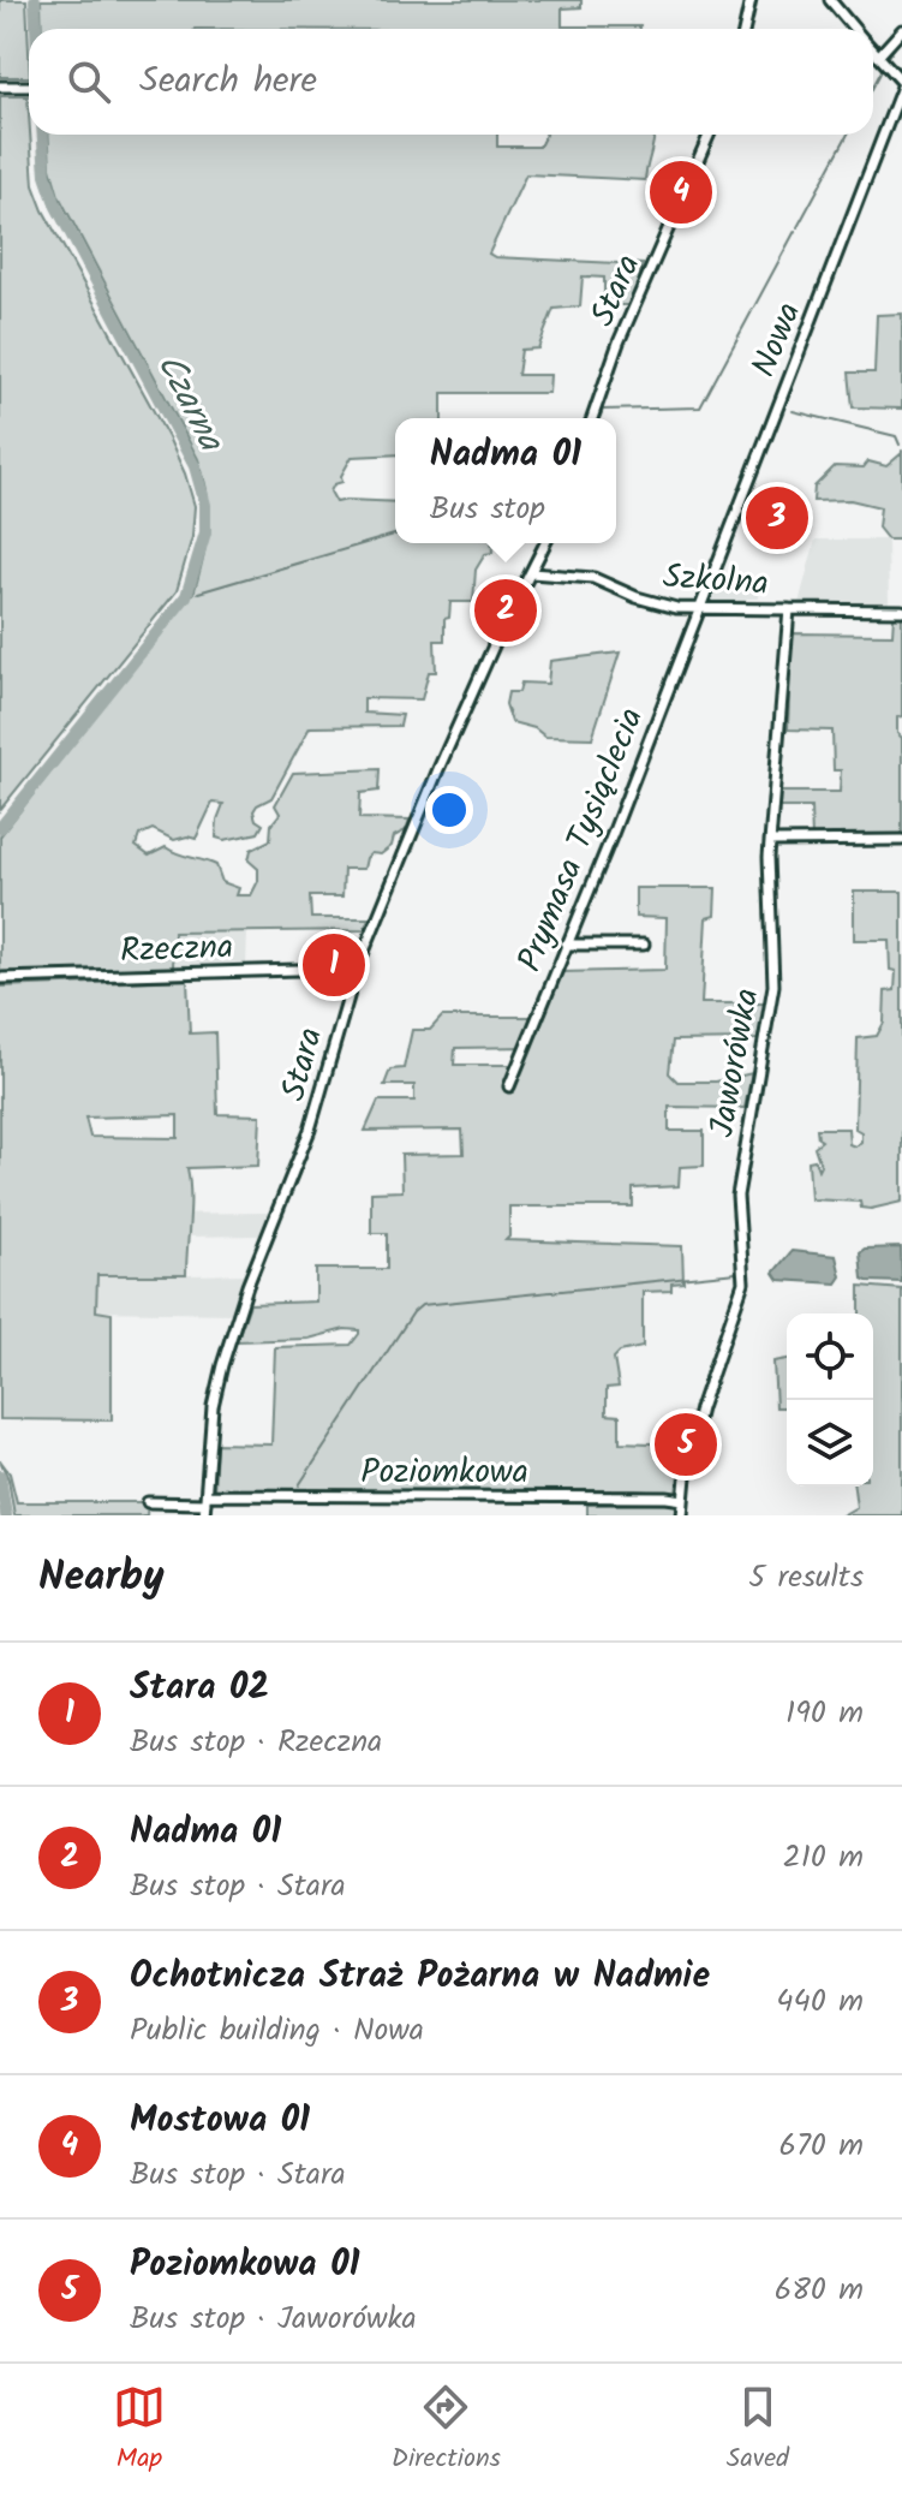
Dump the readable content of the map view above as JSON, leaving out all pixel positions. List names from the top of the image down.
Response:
{
  "streets": {
    "street": [
      "Stara",
      "Nowa",
      "Szkolna",
      "Prymasa Tysiąclecia",
      "Rzeczna",
      "Jaworówka",
      "Poziomkowa"
    ]
  },
  "crossings": [
    ["Stara", "Szkolna"],
    ["Stara", "Rzeczna"],
    ["Stara", "Poziomkowa"],
    ["Nowa", "Szkolna"],
    ["Nowa", "Prymasa Tysiąclecia"],
    ["Szkolna", "Prymasa Tysiąclecia"],
    ["Szkolna", "Jaworówka"],
    ["Jaworówka", "Poziomkowa"]
  ],
  "water": ["Czarna"],
  "page": {
    "search": "Search here",
    "pins": [
      "4",
      "3",
      "2",
      "1",
      "5"
    ],
    "popup": ["Nadma 01", "Bus stop"],
    "heading": ["Nearby", "5 results"],
    "list": [
      {
        "mark": "1",
        "name": "Stara 02",
        "note": "Bus stop · Rzeczna",
        "value": "190 m"
      },
      {
        "mark": "2",
        "name": "Nadma 01",
        "note": "Bus stop · Stara",
        "value": "210 m"
      },
      {
        "mark": "3",
        "name": "Ochotnicza Straż Pożarna w Nadmie",
        "note": "Public building · Nowa",
        "value": "440 m"
      },
      {
        "mark": "4",
        "name": "Mostowa 01",
        "note": "Bus stop · Stara",
        "value": "670 m"
      },
      {
        "mark": "5",
        "name": "Poziomkowa 01",
        "note": "Bus stop · Jaworówka",
        "value": "680 m"
      }
    ],
    "nav": ["Map", "Directions", "Saved"]
  }
}
